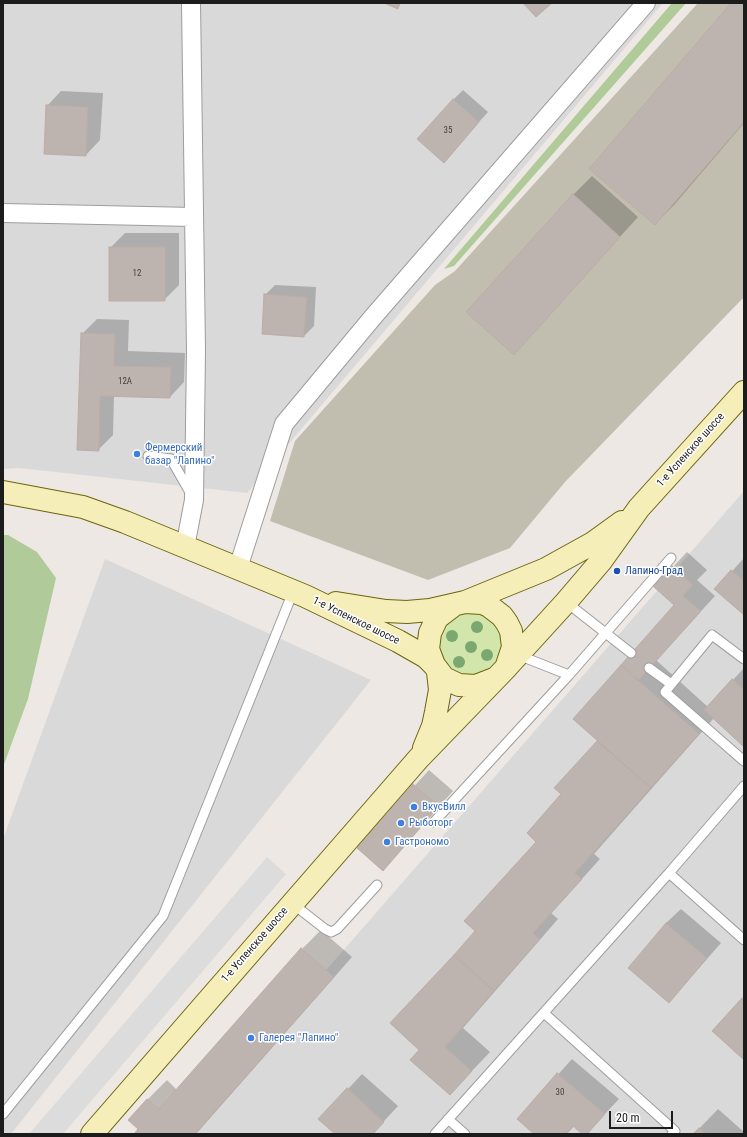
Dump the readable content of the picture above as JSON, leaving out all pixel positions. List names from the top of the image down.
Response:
{
  "streets": {
    "main road": ["1-е Успенское шоссе"]
  },
  "places": [
    "Фермерский базар \"Лапино\"",
    "Лапино-Град",
    "ВкусВилл",
    "Рыботорг",
    "Гастрономо",
    "Галерея \"Лапино\""
  ],
  "house_numbers": [
    "35",
    "12",
    "12А",
    "30"
  ],
  "scale_bar": "20 m"
}
